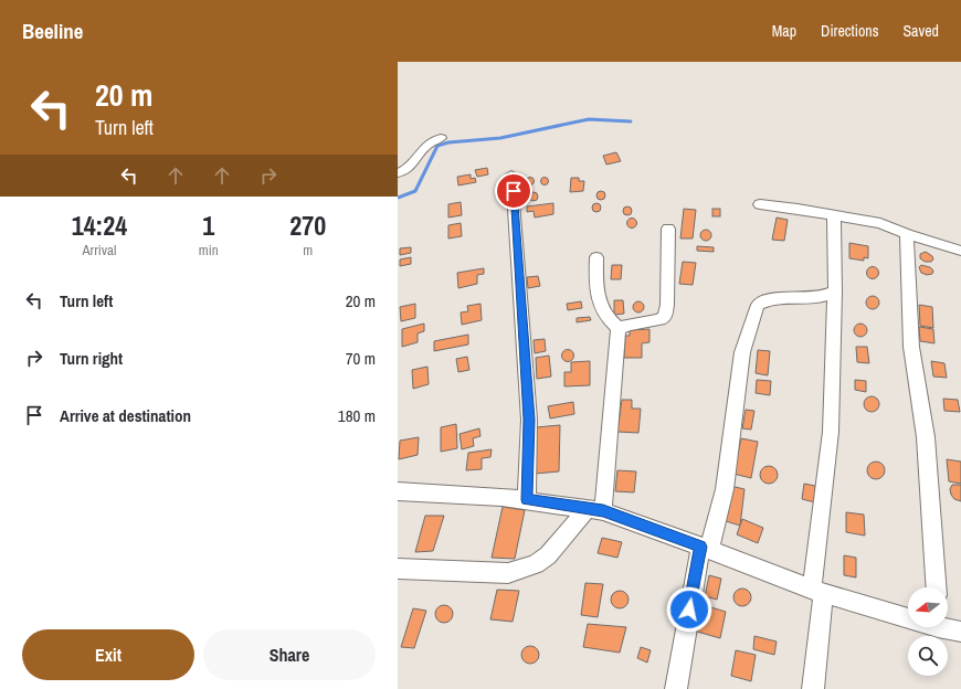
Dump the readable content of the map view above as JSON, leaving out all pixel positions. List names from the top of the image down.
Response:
{
  "north": "left",
  "page": {
    "header": "Beeline",
    "nav": ["Map", "Directions", "Saved"],
    "turn": ["20 m", "Turn left"],
    "eta": [
      "14:24",
      "Arrival",
      "1",
      "min",
      "270",
      "m"
    ],
    "list": [
      {
        "name": "Turn left",
        "value": "20 m"
      },
      {
        "name": "Turn right",
        "value": "70 m"
      },
      {
        "name": "Arrive at destination",
        "value": "180 m"
      }
    ],
    "buttons": ["Exit", "Share"]
  }
}
